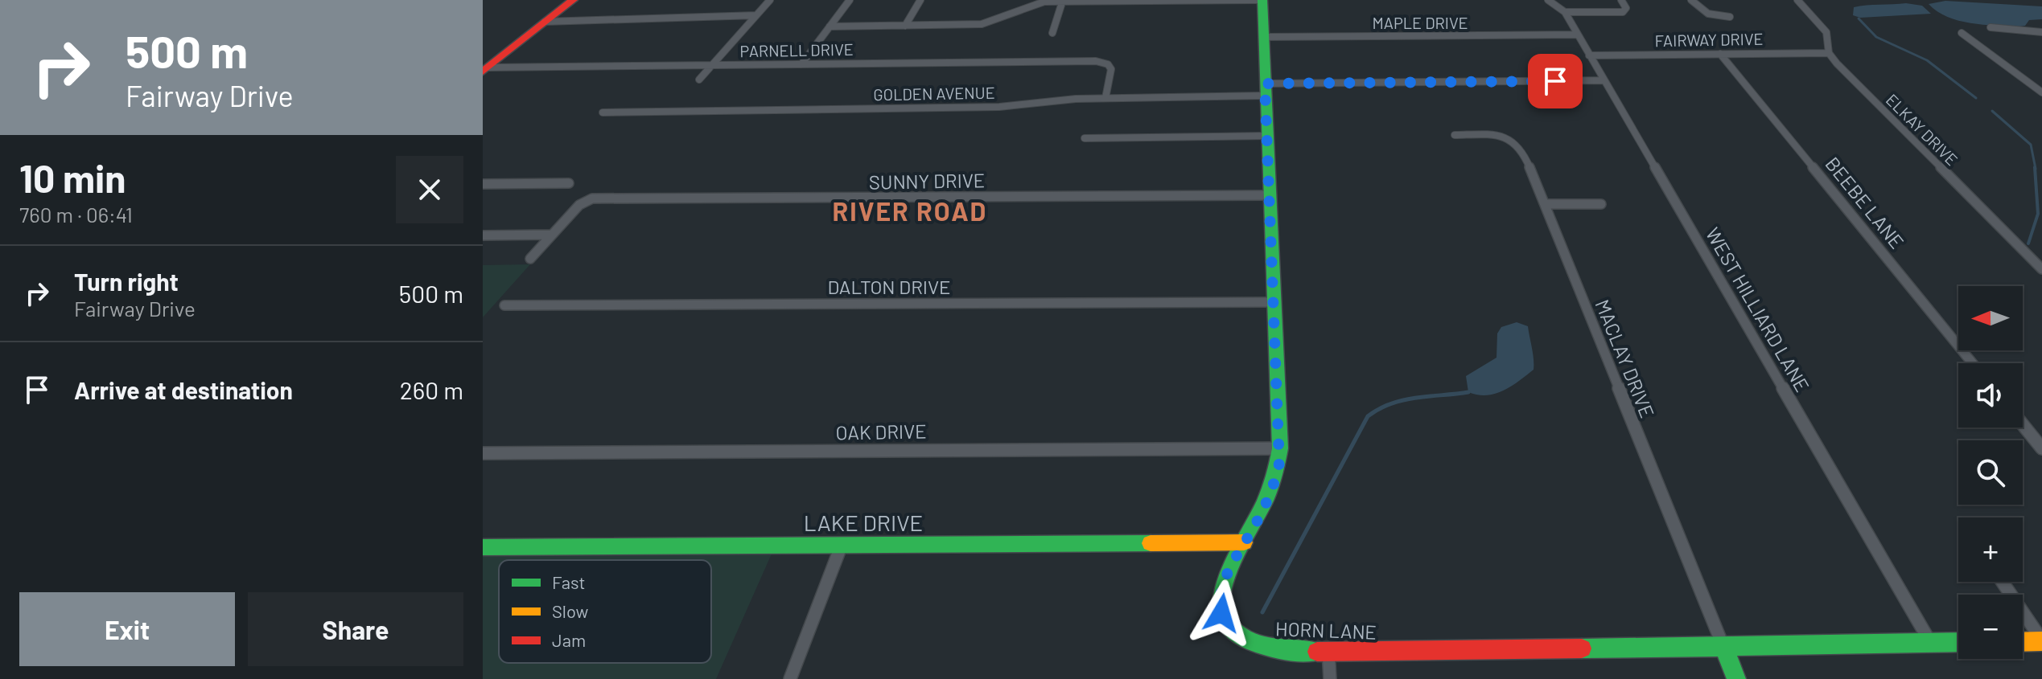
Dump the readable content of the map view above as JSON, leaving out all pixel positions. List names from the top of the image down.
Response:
{
  "streets": {
    "street": [
      "MAPLE DRIVE",
      "FAIRWAY DRIVE",
      "PARNELL DRIVE",
      "GOLDEN AVENUE",
      "ELKAY DRIVE",
      "SUNNY DRIVE",
      "BEEBE LANE",
      "DALTON DRIVE",
      "WEST HILLIARD LANE",
      "MACLAY DRIVE",
      "OAK DRIVE",
      "LAKE DRIVE",
      "HORN LANE"
    ]
  },
  "crossings": [
    ["MAPLE DRIVE", "WEST HILLIARD LANE"],
    ["MAPLE DRIVE", "HORN LANE"],
    ["FAIRWAY DRIVE", "ELKAY DRIVE"],
    ["FAIRWAY DRIVE", "BEEBE LANE"],
    ["FAIRWAY DRIVE", "WEST HILLIARD LANE"],
    ["PARNELL DRIVE", "GOLDEN AVENUE"],
    ["GOLDEN AVENUE", "HORN LANE"],
    ["SUNNY DRIVE", "HORN LANE"],
    ["DALTON DRIVE", "HORN LANE"],
    ["WEST HILLIARD LANE", "HORN LANE"],
    ["MACLAY DRIVE", "HORN LANE"],
    ["OAK DRIVE", "HORN LANE"],
    ["LAKE DRIVE", "HORN LANE"]
  ],
  "districts": ["RIVER ROAD"],
  "legend": ["Fast", "Slow", "Jam"],
  "north": "left",
  "page": {
    "turn": ["500 m", "Fairway Drive"],
    "heading": ["10 min", "760 m · 06:41"],
    "list": [
      {
        "name": "Turn right",
        "note": "Fairway Drive",
        "value": "500 m"
      },
      {
        "name": "Arrive at destination",
        "value": "260 m"
      }
    ],
    "map_buttons": ["+", "−"],
    "buttons": ["Exit", "Share"]
  }
}
